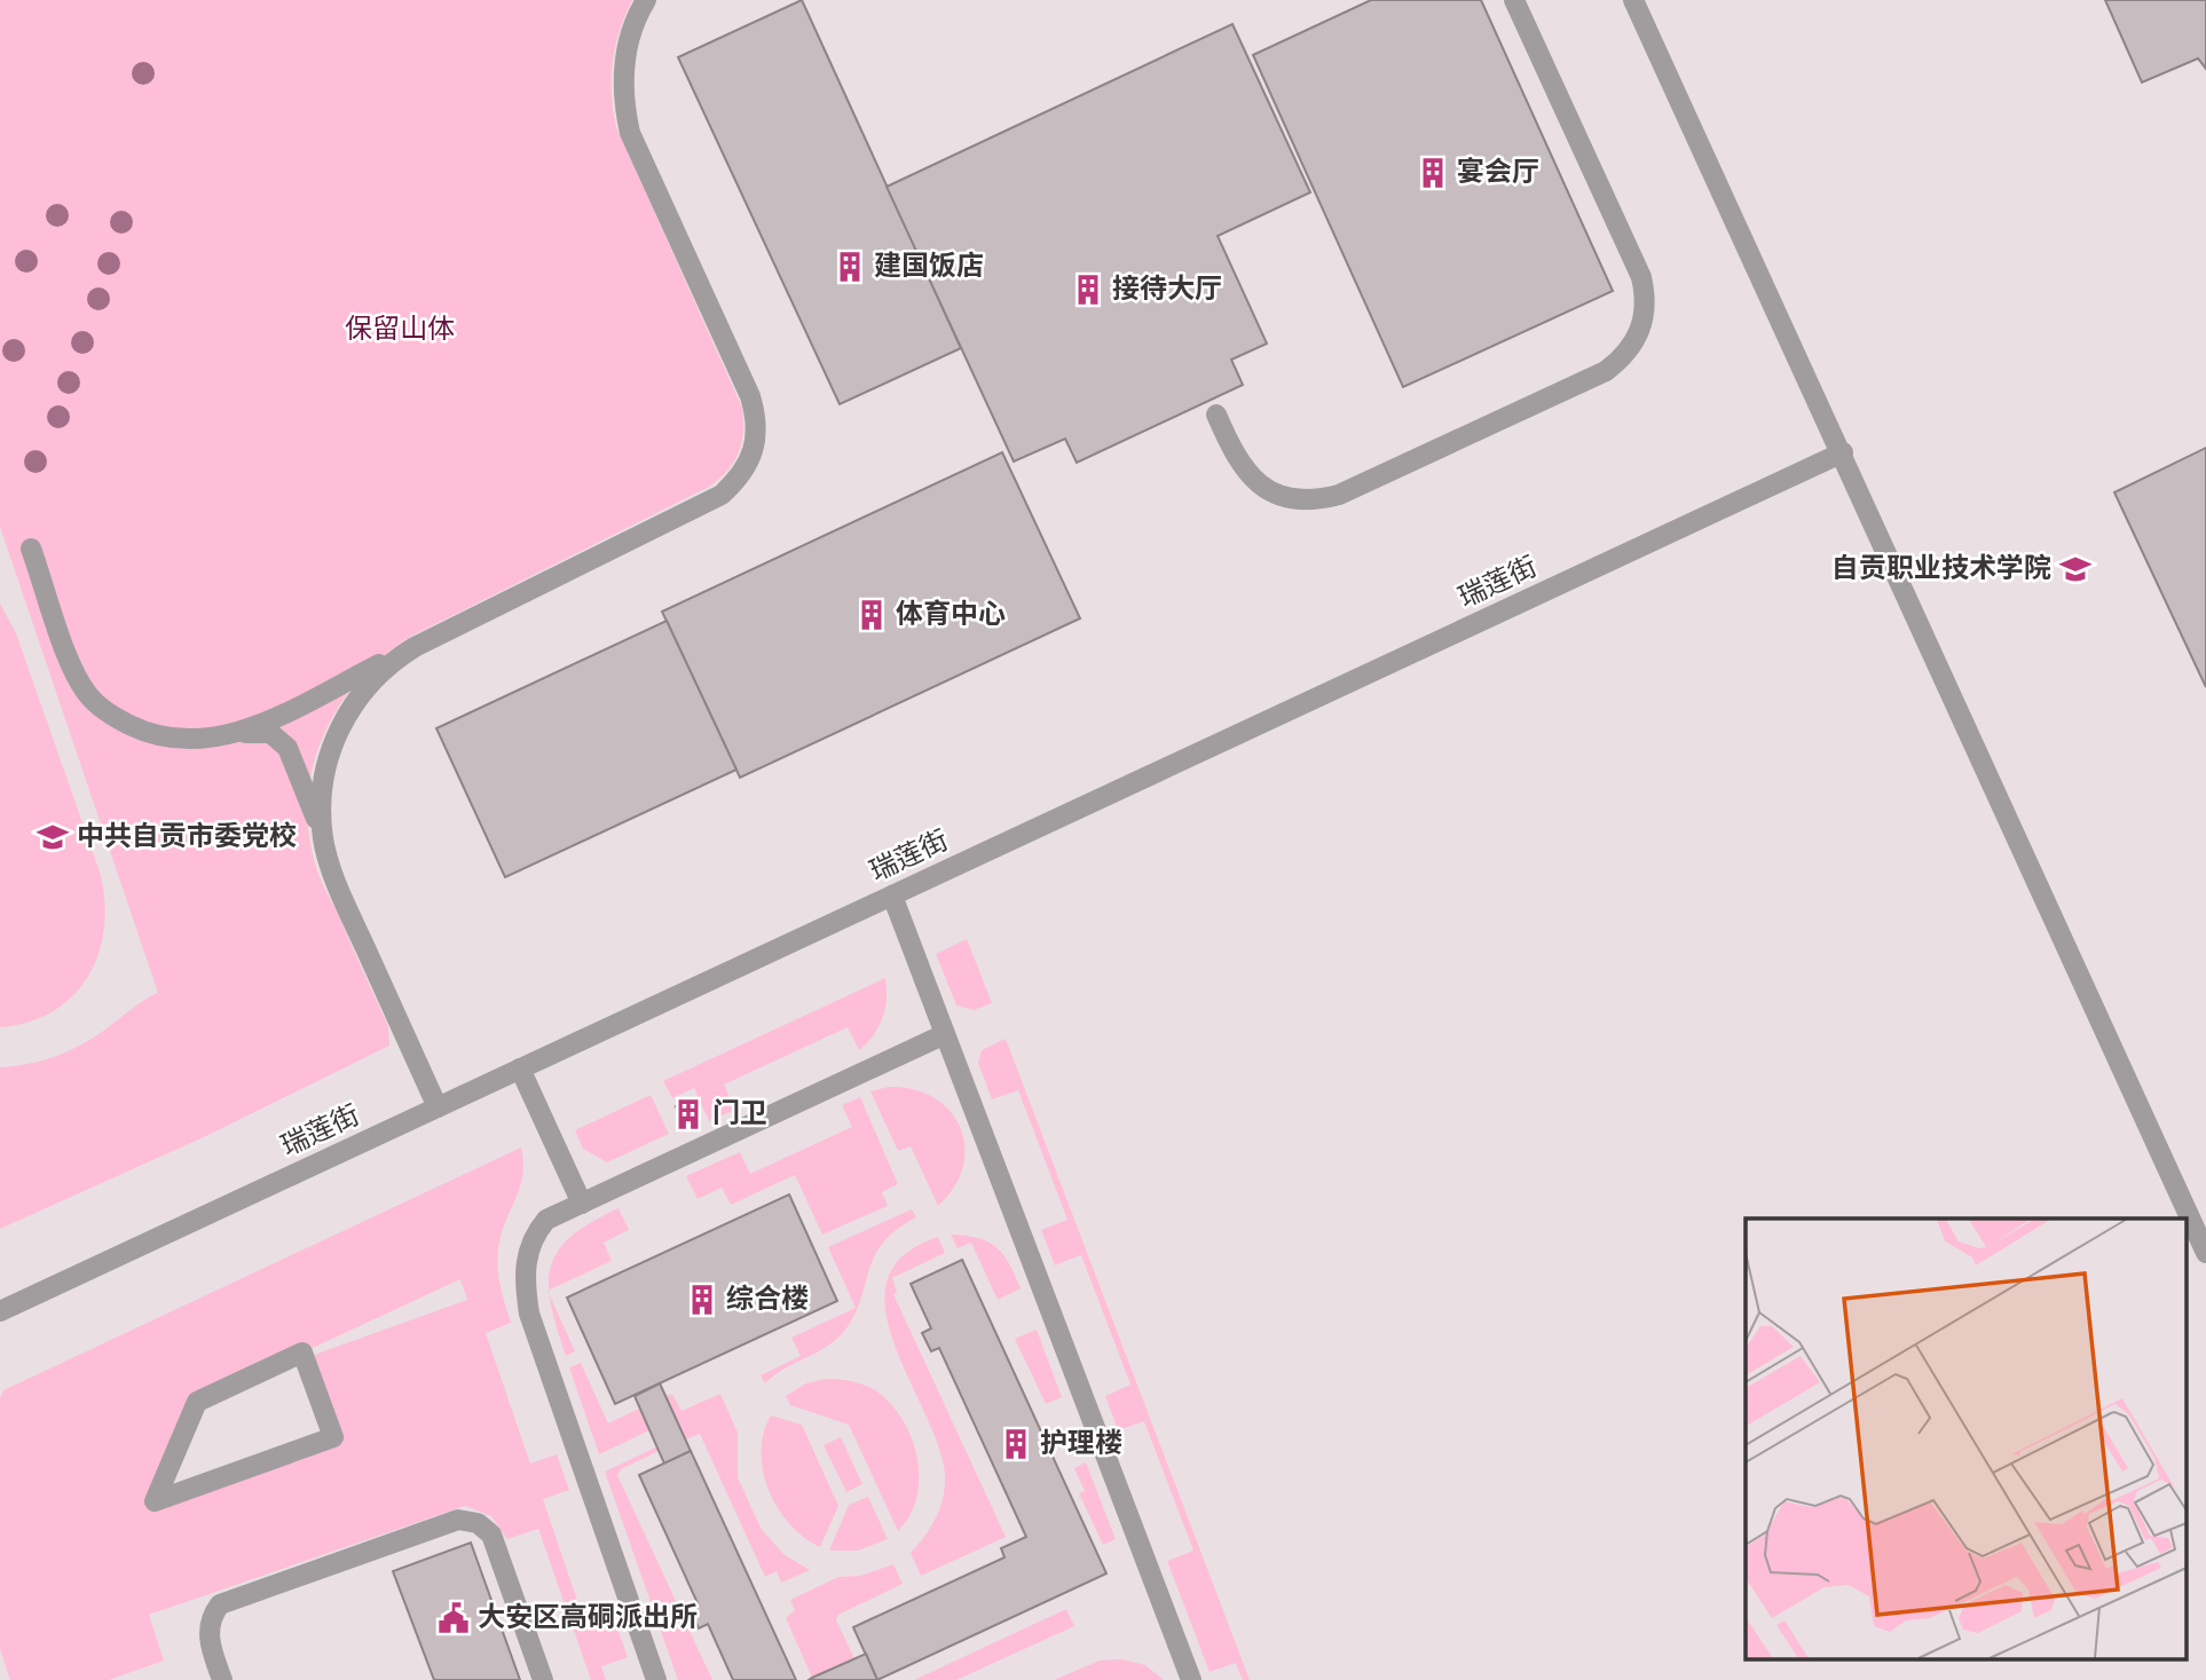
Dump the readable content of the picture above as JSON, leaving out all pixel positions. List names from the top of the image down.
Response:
{
  "streets": {
    "street": ["瑞莲街"]
  },
  "parks": ["保留山体"],
  "places": {
    "building": [
      "宴会厅",
      "建国饭店",
      "接待大厅",
      "体育中心",
      "门卫",
      "综合楼",
      "护理楼"
    ],
    "school or university": ["自贡职业技术学院", "中共自贡市委党校"],
    "public building": ["大安区高硐派出所"]
  }
}
